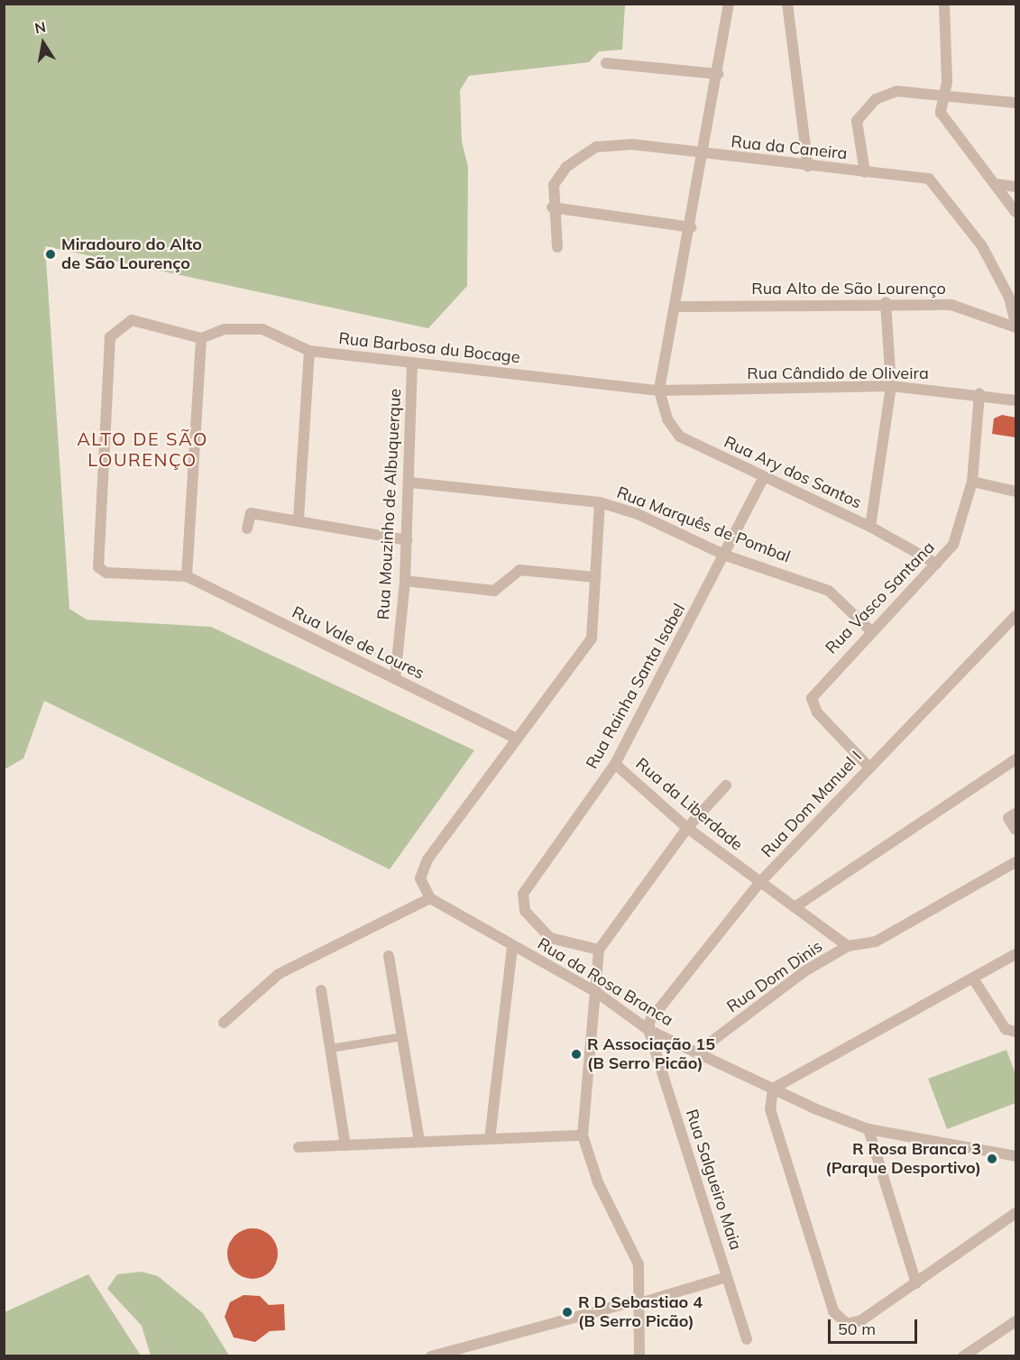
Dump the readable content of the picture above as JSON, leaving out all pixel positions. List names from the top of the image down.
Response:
{
  "streets": {
    "street": [
      "Rua da Caneira",
      "Rua Alto de São Lourenço",
      "Rua Barbosa du Bocage",
      "Rua Cândido de Oliveira",
      "Rua Ary dos Santos",
      "Rua Mouzinho de Albuquerque",
      "Rua Marquês de Pombal",
      "Rua Vasco Santana",
      "Rua Vale de Loures",
      "Rua Rainha Santa Isabel",
      "Rua da Liberdade",
      "Rua Dom Manuel I",
      "Rua Dom Dinis",
      "Rua da Rosa Branca",
      "Rua Salgueiro Maia"
    ]
  },
  "crossings": [
    ["Rua da Caneira", "Rua Alto de São Lourenço"],
    ["Rua Barbosa du Bocage", "Rua Cândido de Oliveira"],
    ["Rua Barbosa du Bocage", "Rua Ary dos Santos"],
    ["Rua Barbosa du Bocage", "Rua Mouzinho de Albuquerque"],
    ["Rua Cândido de Oliveira", "Rua Ary dos Santos"],
    ["Rua Cândido de Oliveira", "Rua Vasco Santana"],
    ["Rua Ary dos Santos", "Rua Vasco Santana"],
    ["Rua Ary dos Santos", "Rua Rainha Santa Isabel"],
    ["Rua Mouzinho de Albuquerque", "Rua Marquês de Pombal"],
    ["Rua Mouzinho de Albuquerque", "Rua Vale de Loures"],
    ["Rua Marquês de Pombal", "Rua Vasco Santana"],
    ["Rua Marquês de Pombal", "Rua Rainha Santa Isabel"],
    ["Rua Vasco Santana", "Rua Dom Manuel I"],
    ["Rua Rainha Santa Isabel", "Rua da Liberdade"],
    ["Rua da Liberdade", "Rua Dom Manuel I"],
    ["Rua da Liberdade", "Rua Dom Dinis"],
    ["Rua Dom Manuel I", "Rua da Rosa Branca"],
    ["Rua Dom Manuel I", "Rua Salgueiro Maia"],
    ["Rua Dom Dinis", "Rua da Rosa Branca"],
    ["Rua da Rosa Branca", "Rua Salgueiro Maia"]
  ],
  "districts": ["ALTO DE SÃO LOURENÇO"],
  "places": [
    "Miradouro do Alto de São Lourenço",
    "R Associação 15 (B Serro Picão)",
    "R Rosa Branca 3 (Parque Desportivo)",
    "R D Sebastiao 4 (B Serro Picão)"
  ],
  "scale_bar": "50 m",
  "north": "top"
}
